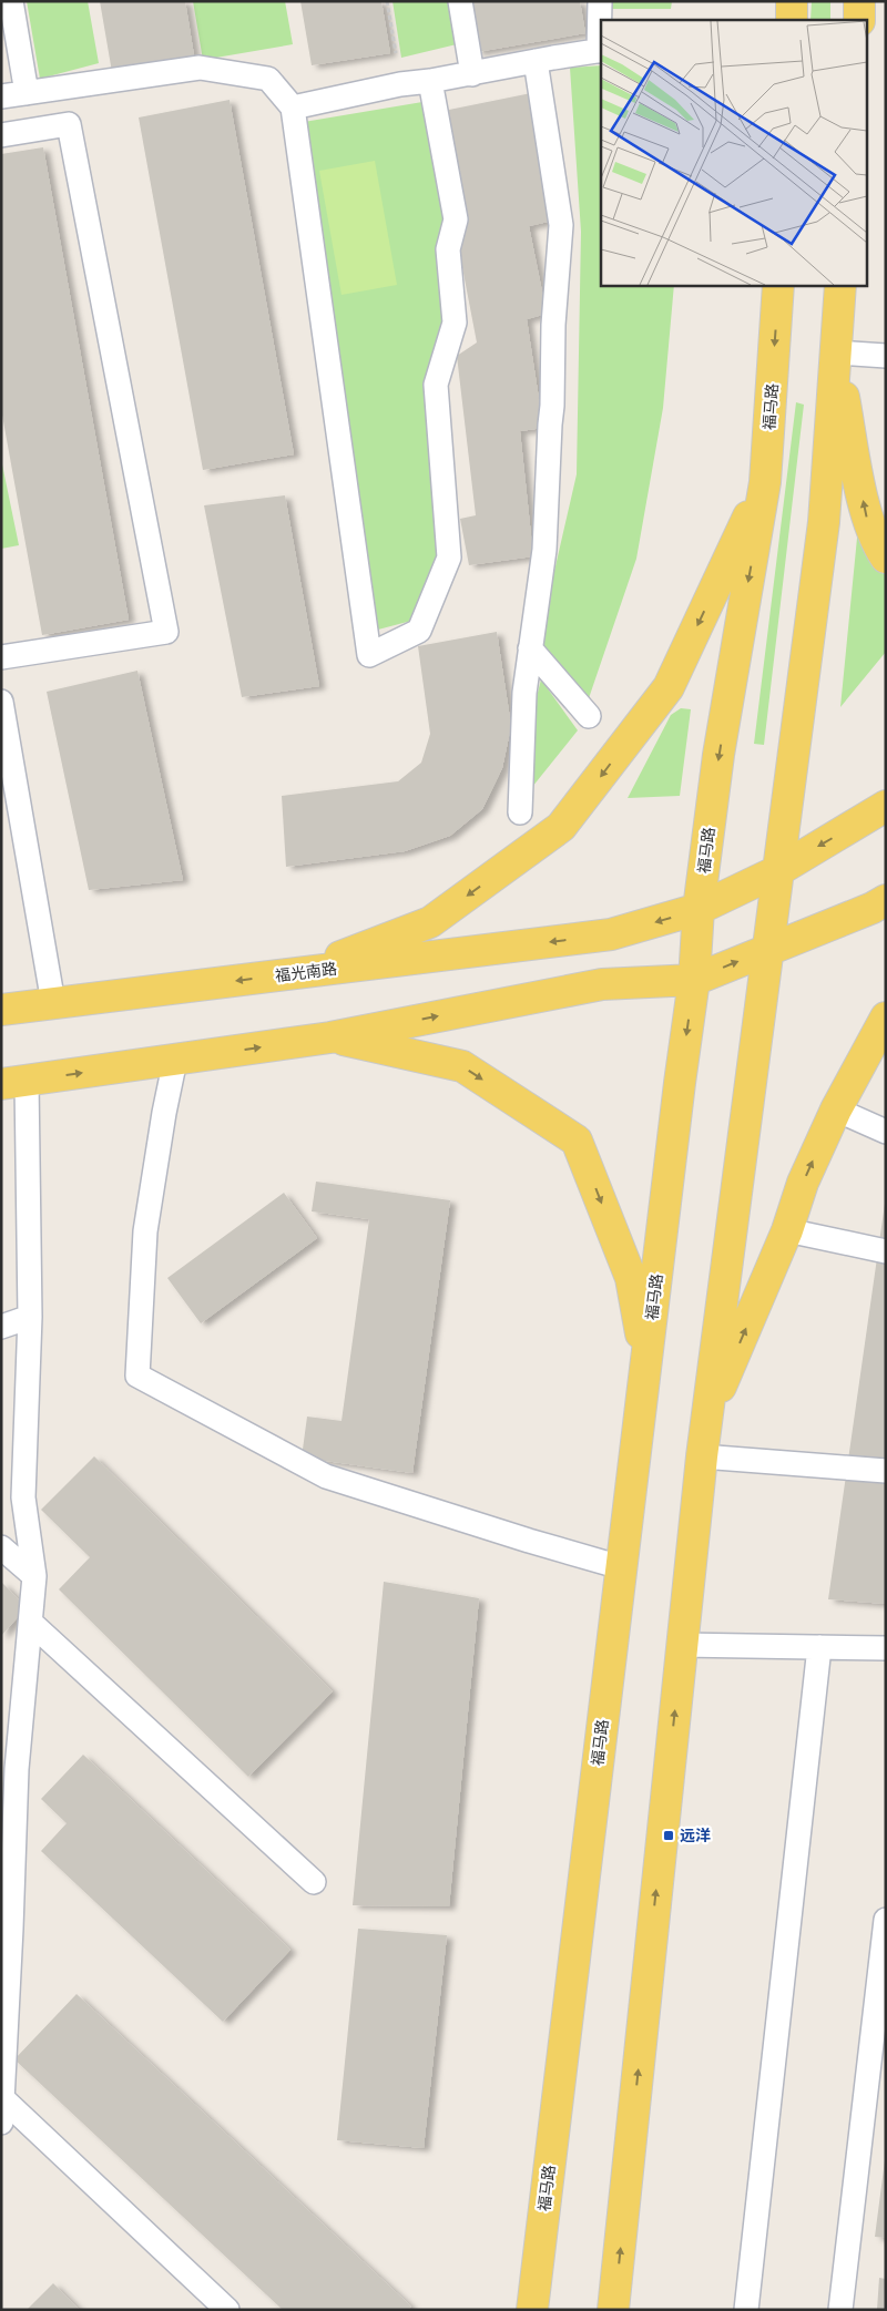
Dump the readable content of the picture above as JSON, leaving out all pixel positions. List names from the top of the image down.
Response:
{
  "streets": {
    "main road": ["福马路", "福光南路"]
  },
  "crossings": [
    ["福马路", "福光南路"]
  ],
  "places": {
    "transit": ["远洋"]
  }
}
